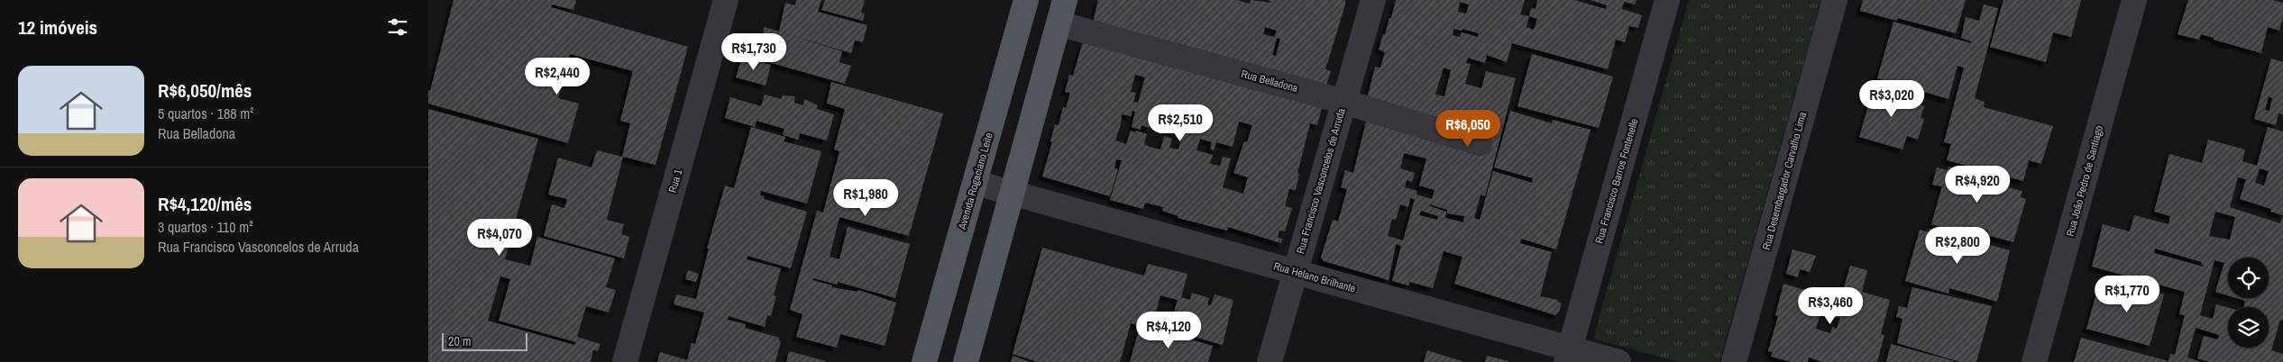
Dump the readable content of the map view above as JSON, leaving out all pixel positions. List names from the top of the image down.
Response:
{
  "streets": {
    "main road": ["Avenida Rogaciano Leite"],
    "street": [
      "Rua Belladona",
      "Rua 1",
      "Rua Francisco Vasconcelos de Arruda",
      "Rua Francisco Barros Fontenelle",
      "Rua Desembargador Carvalho Lima",
      "Rua João Pedro de Santiago",
      "Rua Helano Brilhante"
    ]
  },
  "crossings": [
    ["Rua Belladona", "Rua Francisco Vasconcelos de Arruda"],
    ["Avenida Rogaciano Leite", "Rua Helano Brilhante"],
    ["Rua Francisco Vasconcelos de Arruda", "Rua Helano Brilhante"],
    ["Rua Francisco Barros Fontenelle", "Rua Helano Brilhante"]
  ],
  "scale_bar": "20 m",
  "page": {
    "heading": "12 imóveis",
    "price": [
      "R$1,730",
      "R$2,440",
      "R$3,020",
      "R$2,510",
      "R$6,050",
      "R$4,920",
      "R$1,980",
      "R$4,070",
      "R$2,800",
      "R$1,770",
      "R$3,460",
      "R$4,120"
    ],
    "list": [
      {
        "name": "R$6,050/mês",
        "note": "5 quartos · 188 m² · Rua Belladona"
      },
      {
        "name": "R$4,120/mês",
        "note": "3 quartos · 110 m² · Rua Francisco Vasconcelos de Arruda"
      }
    ],
    "scale": "20 m"
  }
}
